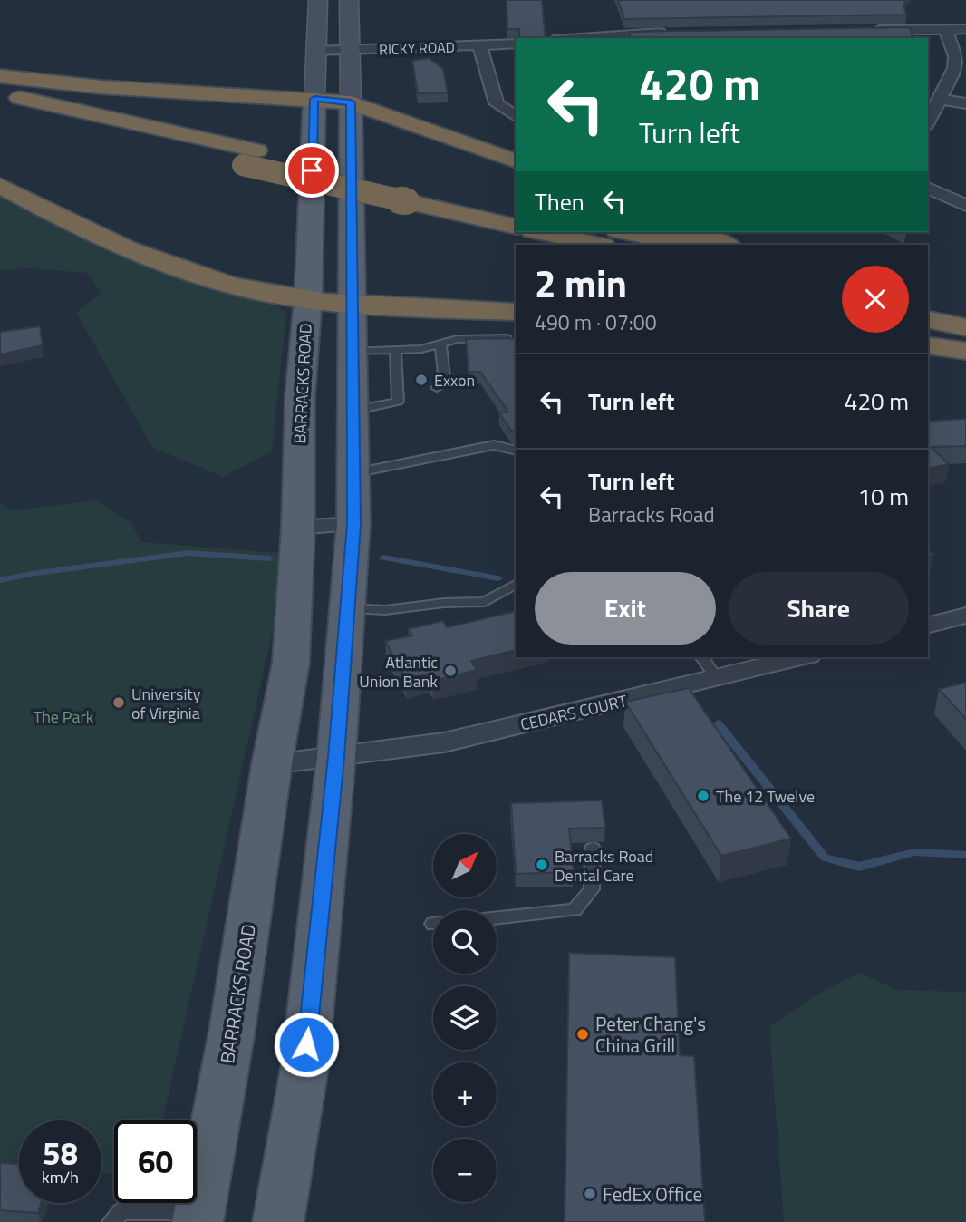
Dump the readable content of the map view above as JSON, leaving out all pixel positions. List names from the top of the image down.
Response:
{
  "streets": {
    "main road": ["BARRACKS ROAD"],
    "street": ["RICKY ROAD", "CEDARS COURT"]
  },
  "crossings": [
    ["RICKY ROAD", "BARRACKS ROAD"]
  ],
  "parks": ["The Park"],
  "places": [
    "Exxon",
    "Atlantic Union Bank",
    "University of Virginia",
    "The 12 Twelve",
    "Barracks Road Dental Care",
    "Peter Chang's China Grill",
    "FedEx Office"
  ],
  "north": "top right",
  "page": {
    "turn": ["420 m", "Turn left"],
    "then": "Then",
    "heading": ["2 min", "490 m · 07:00"],
    "list": [
      {
        "name": "Turn left",
        "value": "420 m"
      },
      {
        "name": "Turn left",
        "note": "Barracks Road",
        "value": "10 m"
      }
    ],
    "buttons": ["Exit", "Share"],
    "map_buttons": ["+", "−"],
    "speed": "58 km/h",
    "limit": "60"
  }
}
